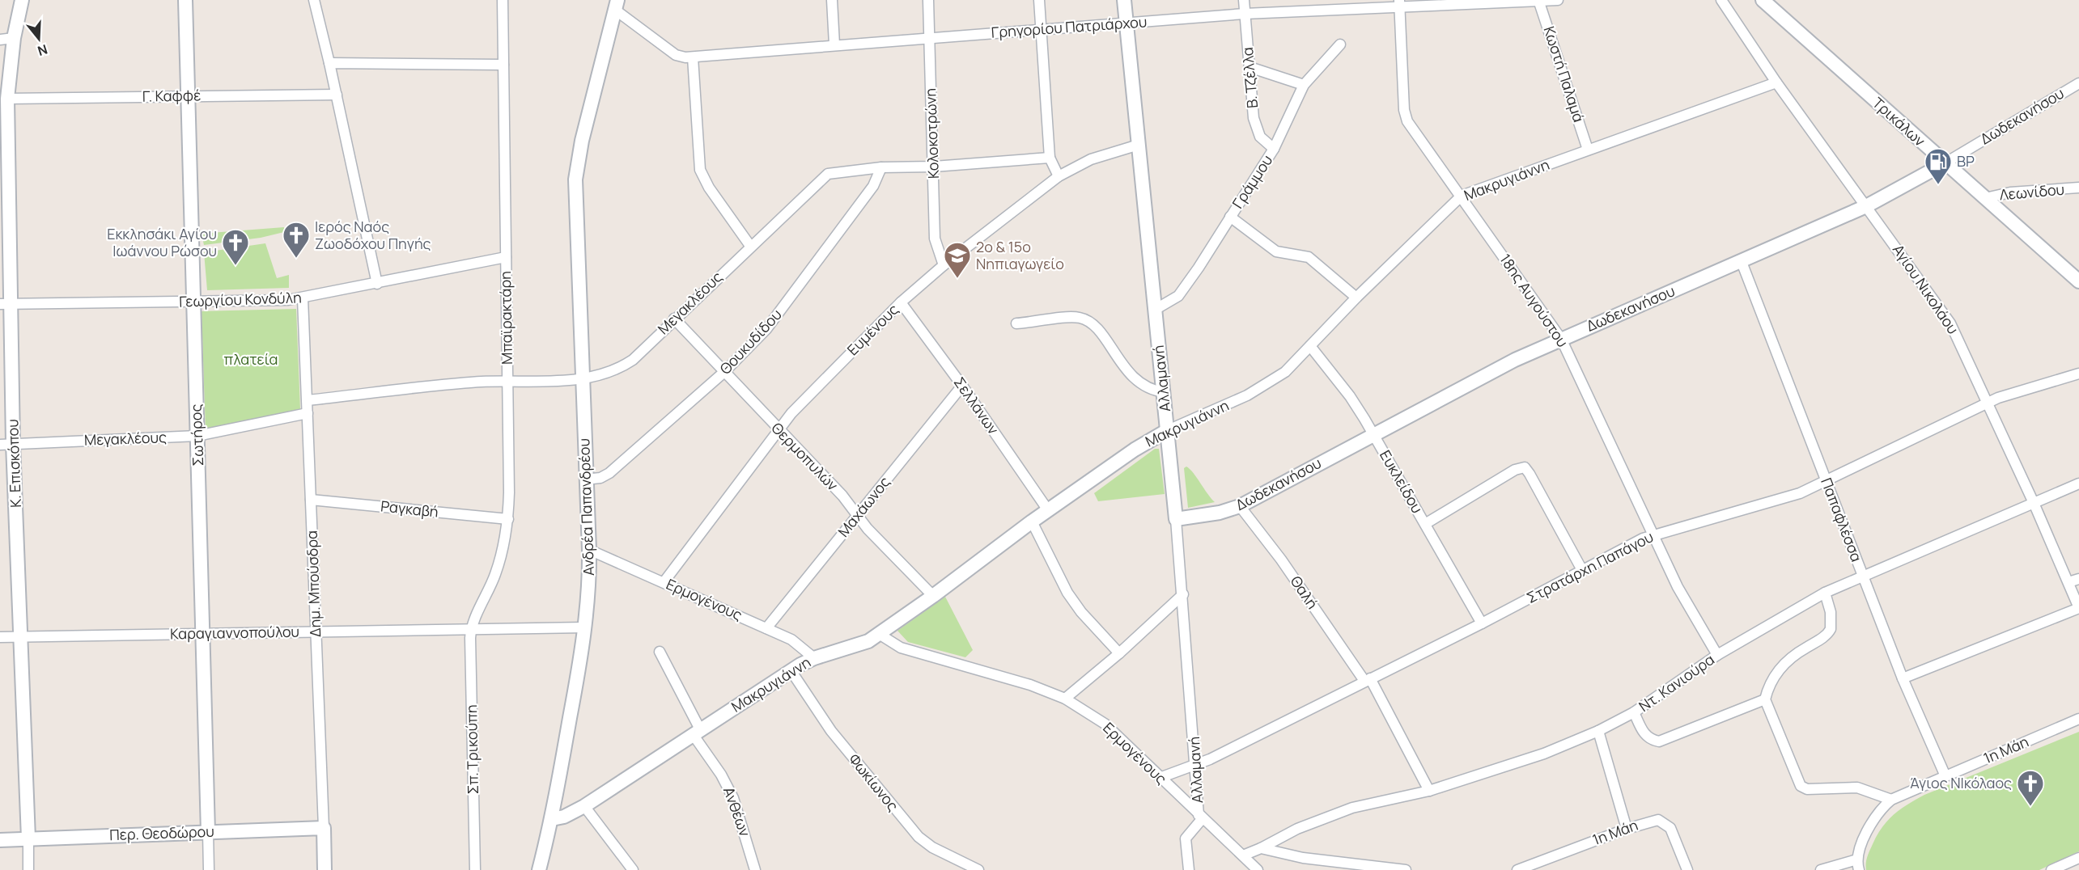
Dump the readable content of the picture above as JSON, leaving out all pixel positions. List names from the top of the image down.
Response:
{
  "streets": {
    "street": [
      "Γρηγορίου Πατριάρχου",
      "Κωστή Παλαμά",
      "Β. Τζέλλα",
      "Γ. Καφφέ",
      "Δωδεκανήσου",
      "Τρικάλων",
      "Κολοκοτρώνη",
      "Μακρυγιάννη",
      "Γράμμου",
      "Λεωνίδου",
      "Αγίου Νικολάου",
      "Γεωργίου Κονδύλη",
      "18ης Αυγούστου",
      "Μεγακλέους",
      "Μπαϊρακτάρη",
      "Ευμένους",
      "Θουκυδίδου",
      "Αλλαμανή",
      "Σελλάνων",
      "Σωτήρος",
      "Θερμοπυλών",
      "Κ. Επισκόπου",
      "Ευκλείδου",
      "Ανδρέα Παπανδρέου",
      "Μαχάωνος",
      "Ραγκαβή",
      "Παπαφλέσσα",
      "Στρατάρχη Παπάγου",
      "Δημ. Μπούσδρα",
      "Θαλή",
      "Ερμογένους",
      "Καραγιαννοπούλου",
      "Ντ. Κανιούρα",
      "Σπ. Τρικούπη",
      "1η Μάη",
      "Φωκίωνος",
      "Ανθέων",
      "Περ. Θεοδώρου"
    ]
  },
  "crossings": [
    ["Γρηγορίου Πατριάρχου", "Κωστή Παλαμά"],
    ["Γρηγορίου Πατριάρχου", "Β. Τζέλλα"],
    ["Γρηγορίου Πατριάρχου", "Κολοκοτρώνη"],
    ["Γρηγορίου Πατριάρχου", "18ης Αυγούστου"],
    ["Γρηγορίου Πατριάρχου", "Αλλαμανή"],
    ["Γρηγορίου Πατριάρχου", "Ανδρέα Παπανδρέου"],
    ["Κωστή Παλαμά", "Μακρυγιάννη"],
    ["Β. Τζέλλα", "Γράμμου"],
    ["Γ. Καφφέ", "Σωτήρος"],
    ["Γ. Καφφέ", "Κ. Επισκόπου"],
    ["Δωδεκανήσου", "Τρικάλων"],
    ["Δωδεκανήσου", "Αγίου Νικολάου"],
    ["Δωδεκανήσου", "18ης Αυγούστου"],
    ["Δωδεκανήσου", "Αλλαμανή"],
    ["Δωδεκανήσου", "Ευκλείδου"],
    ["Δωδεκανήσου", "Παπαφλέσσα"],
    ["Δωδεκανήσου", "Θαλή"],
    ["Τρικάλων", "Λεωνίδου"],
    ["Κολοκοτρώνη", "Μεγακλέους"],
    ["Κολοκοτρώνη", "Ευμένους"],
    ["Μακρυγιάννη", "Αγίου Νικολάου"],
    ["Μακρυγιάννη", "18ης Αυγούστου"],
    ["Μακρυγιάννη", "Αλλαμανή"],
    ["Μακρυγιάννη", "Σελλάνων"],
    ["Μακρυγιάννη", "Θερμοπυλών"],
    ["Μακρυγιάννη", "Ευκλείδου"],
    ["Μακρυγιάννη", "Ανδρέα Παπανδρέου"],
    ["Μακρυγιάννη", "Ερμογένους"],
    ["Μακρυγιάννη", "Φωκίωνος"],
    ["Μακρυγιάννη", "Ανθέων"],
    ["Γράμμου", "Αλλαμανή"],
    ["Αγίου Νικολάου", "Στρατάρχη Παπάγου"],
    ["Αγίου Νικολάου", "Ντ. Κανιούρα"],
    ["Γεωργίου Κονδύλη", "Μπαϊρακτάρη"],
    ["Γεωργίου Κονδύλη", "Σωτήρος"],
    ["Γεωργίου Κονδύλη", "Κ. Επισκόπου"],
    ["Γεωργίου Κονδύλη", "Δημ. Μπούσδρα"],
    ["18ης Αυγούστου", "Στρατάρχη Παπάγου"],
    ["18ης Αυγούστου", "Ντ. Κανιούρα"],
    ["Μεγακλέους", "Μπαϊρακτάρη"],
    ["Μεγακλέους", "Θουκυδίδου"],
    ["Μεγακλέους", "Σωτήρος"],
    ["Μεγακλέους", "Θερμοπυλών"],
    ["Μεγακλέους", "Κ. Επισκόπου"],
    ["Μεγακλέους", "Ανδρέα Παπανδρέου"],
    ["Μεγακλέους", "Δημ. Μπούσδρα"],
    ["Μπαϊρακτάρη", "Ραγκαβή"],
    ["Μπαϊρακτάρη", "Καραγιαννοπούλου"],
    ["Μπαϊρακτάρη", "Σπ. Τρικούπη"],
    ["Ευμένους", "Αλλαμανή"],
    ["Ευμένους", "Σελλάνων"],
    ["Ευμένους", "Θερμοπυλών"],
    ["Ευμένους", "Ερμογένους"],
    ["Θουκυδίδου", "Θερμοπυλών"],
    ["Θουκυδίδου", "Ανδρέα Παπανδρέου"],
    ["Αλλαμανή", "Στρατάρχη Παπάγου"],
    ["Αλλαμανή", "Ερμογένους"],
    ["Σελλάνων", "Μαχάωνος"],
    ["Σωτήρος", "Καραγιαννοπούλου"],
    ["Σωτήρος", "Περ. Θεοδώρου"],
    ["Θερμοπυλών", "Μαχάωνος"],
    ["Κ. Επισκόπου", "Καραγιαννοπούλου"],
    ["Κ. Επισκόπου", "Περ. Θεοδώρου"],
    ["Ευκλείδου", "Στρατάρχη Παπάγου"],
    ["Ανδρέα Παπανδρέου", "Ερμογένους"],
    ["Ανδρέα Παπανδρέου", "Καραγιαννοπούλου"],
    ["Μαχάωνος", "Ερμογένους"],
    ["Ραγκαβή", "Δημ. Μπούσδρα"],
    ["Παπαφλέσσα", "Στρατάρχη Παπάγου"],
    ["Παπαφλέσσα", "Ντ. Κανιούρα"],
    ["Παπαφλέσσα", "1η Μάη"],
    ["Στρατάρχη Παπάγου", "Θαλή"],
    ["Στρατάρχη Παπάγου", "Ερμογένους"],
    ["Δημ. Μπούσδρα", "Καραγιαννοπούλου"],
    ["Δημ. Μπούσδρα", "Περ. Θεοδώρου"],
    ["Θαλή", "Ντ. Κανιούρα"],
    ["Καραγιαννοπούλου", "Σπ. Τρικούπη"]
  ],
  "parks": ["πλατεία"],
  "places": {
    "fuel station": ["BP"],
    "church": ["Ιερός Ναός Ζωοδόχου Πηγής", "Εκκλησάκι Αγίου Ιωάννου Ρώσου", "Άγιος ΝΙκόλαος"],
    "school or university": ["2ο & 15ο Νηπιαγωγείο"]
  },
  "north": "bottom"
}
